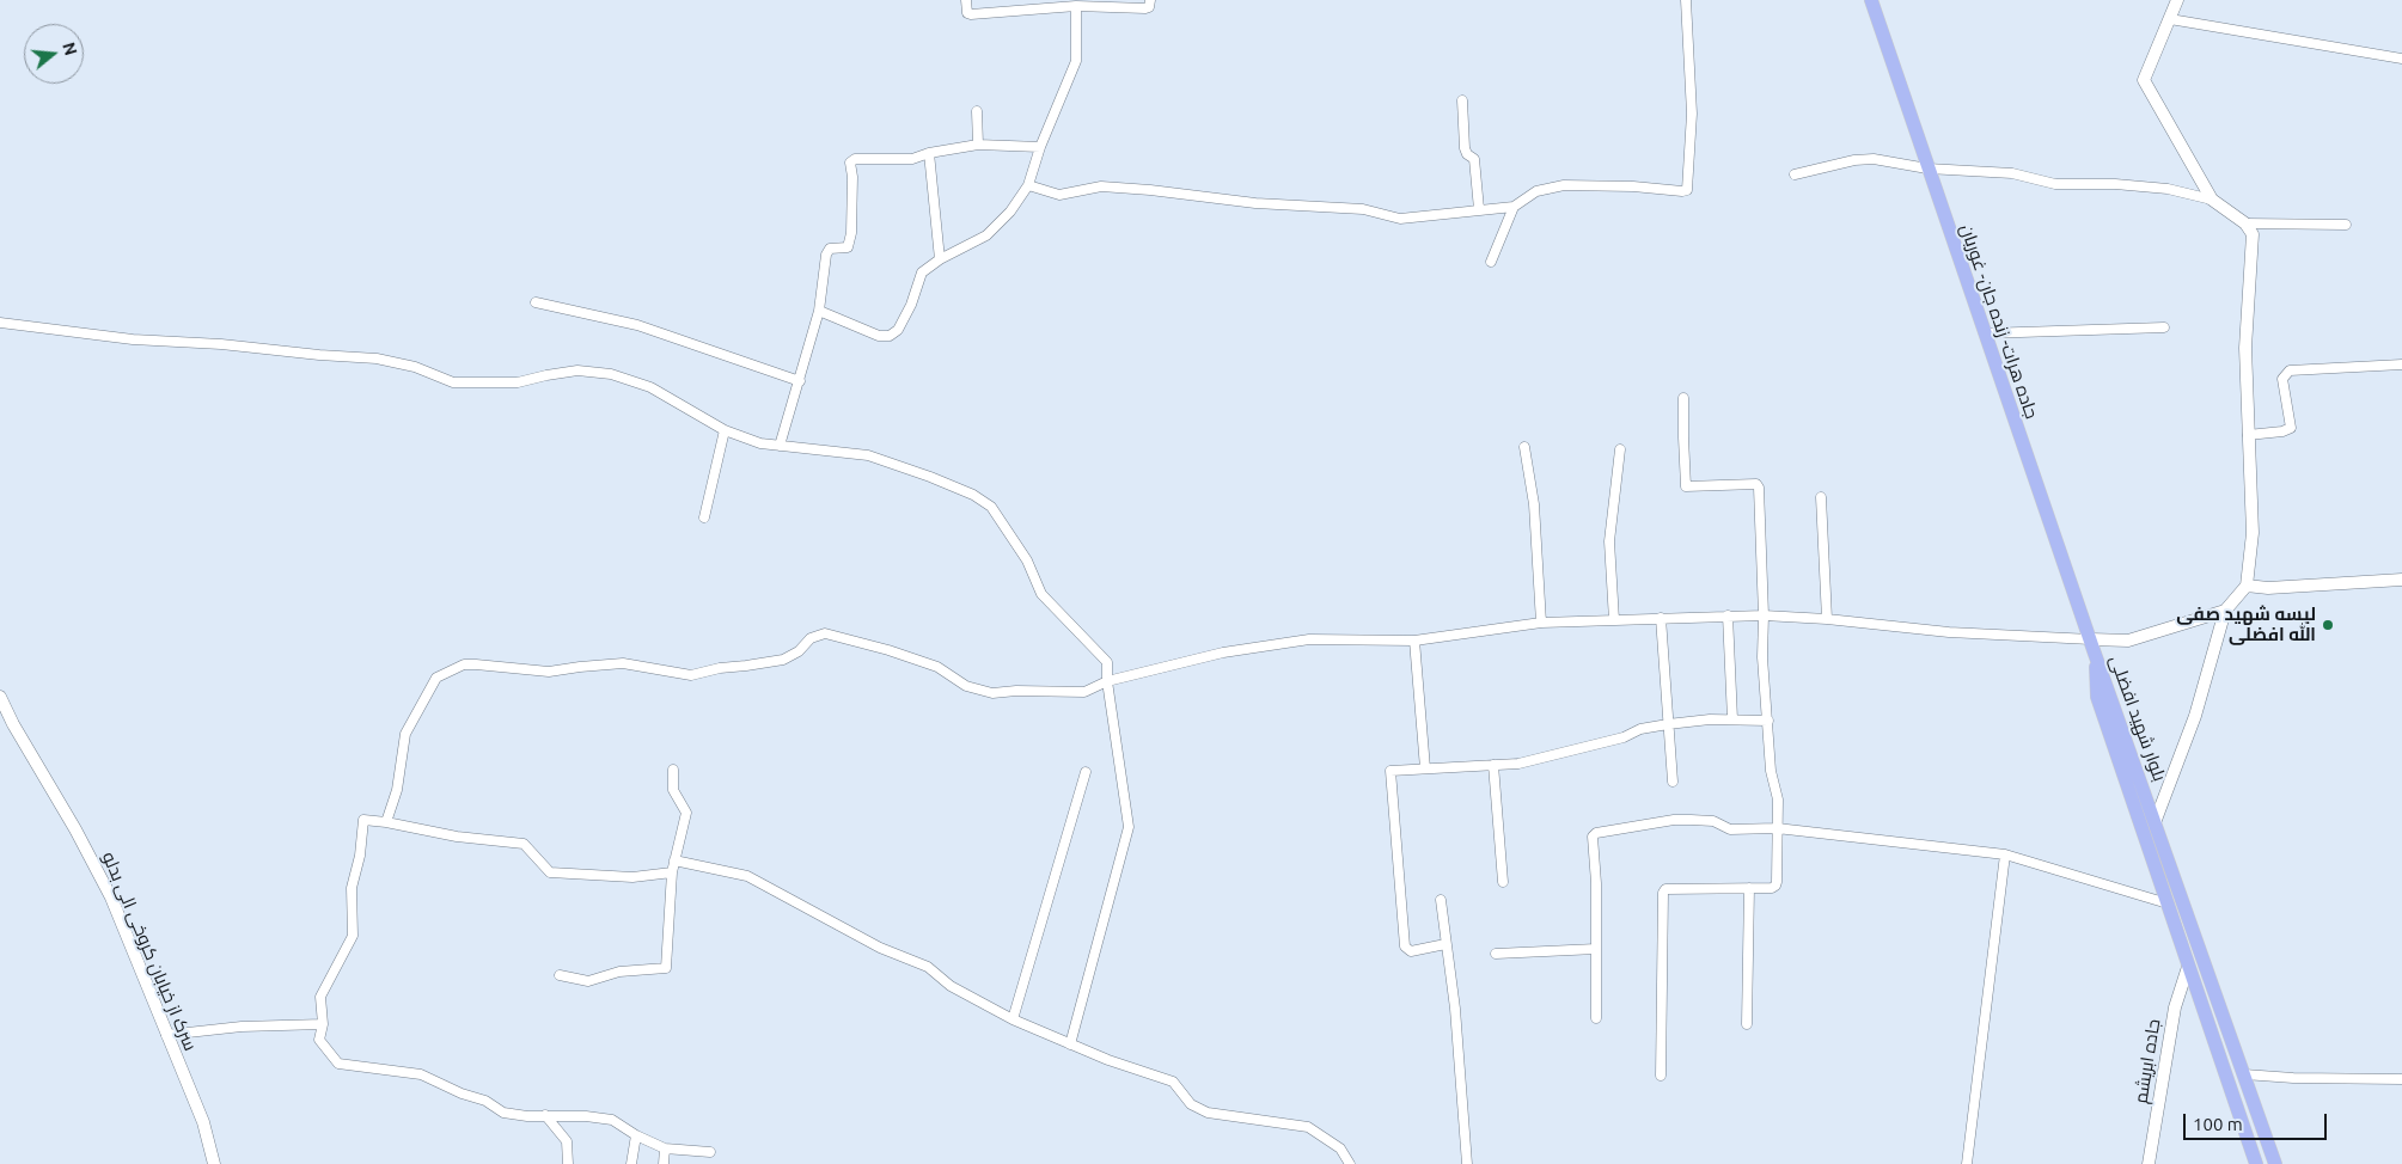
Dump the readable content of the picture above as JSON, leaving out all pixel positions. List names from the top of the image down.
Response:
{
  "streets": {
    "main road": [
      "جاده هرات- زنده جان- غوریان",
      "بلوار شهید افضلی",
      "سرک از خیابان کروخی الی بدلو",
      "جاده ابریشم"
    ]
  },
  "crossings": [
    ["جاده هرات- زنده جان- غوریان", "بلوار شهید افضلی"],
    ["بلوار شهید افضلی", "جاده ابریشم"]
  ],
  "places": ["لیسه شهید صفی الله افضلی"],
  "scale_bar": "100 m",
  "north": "right"
}
